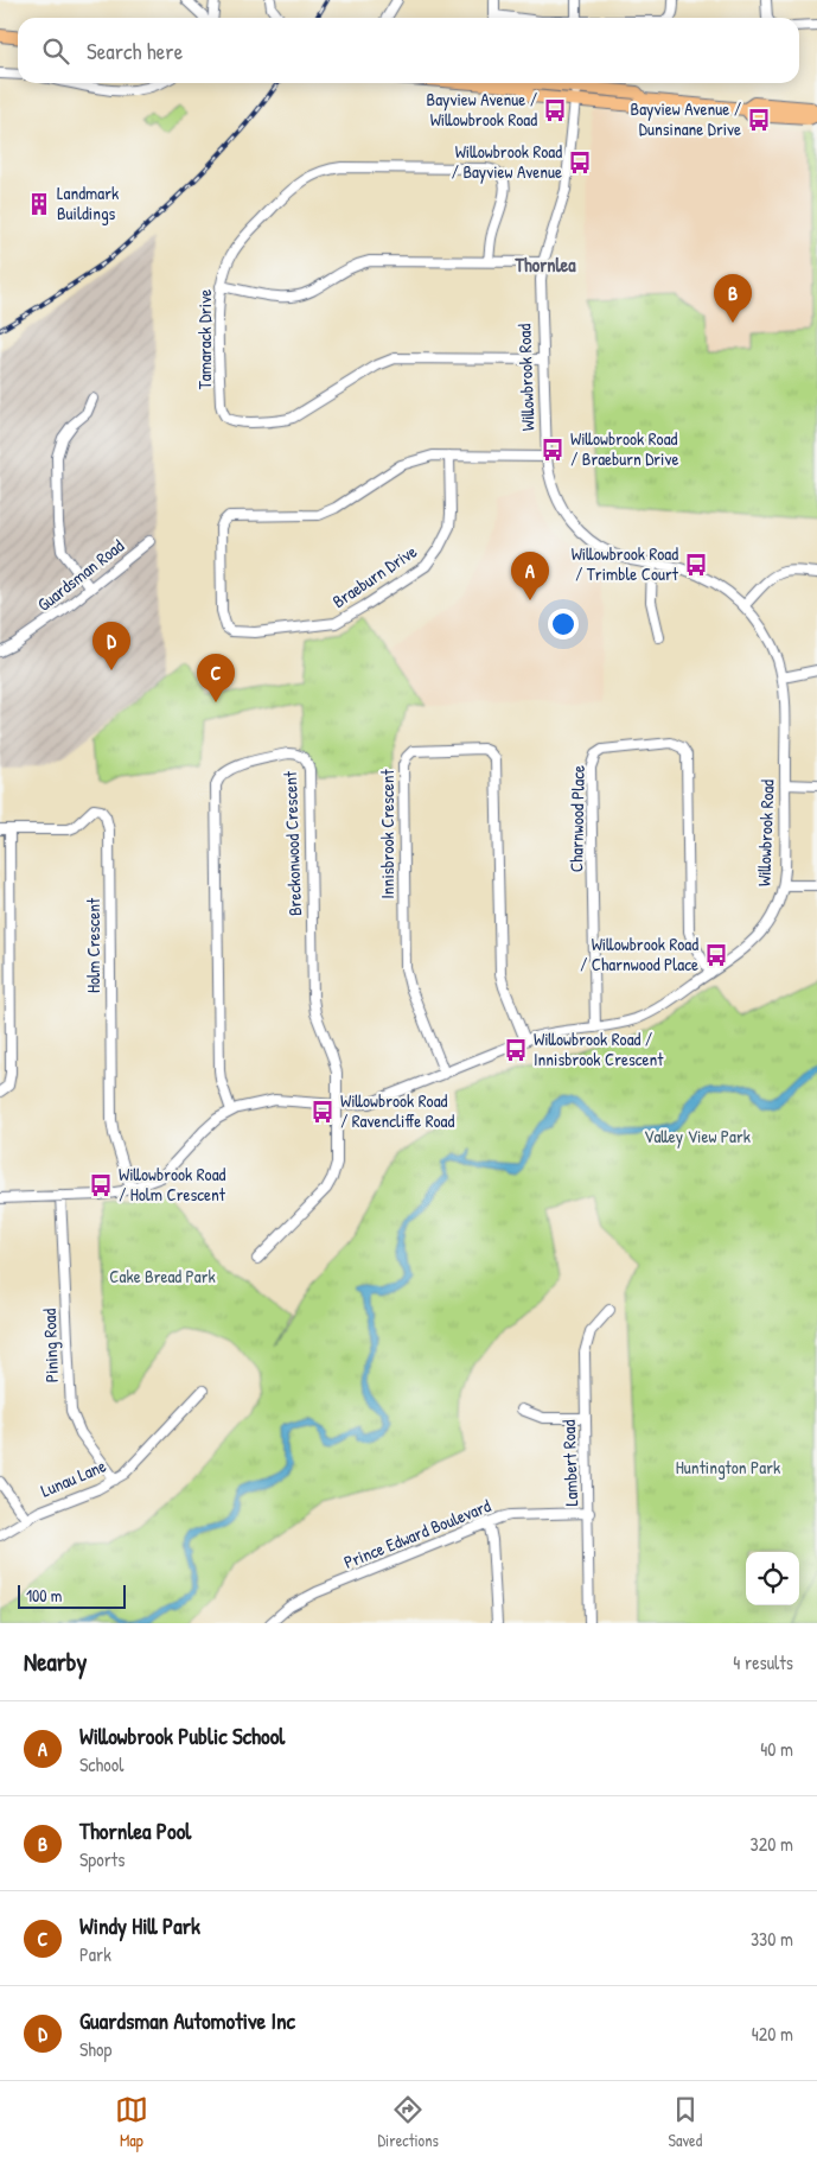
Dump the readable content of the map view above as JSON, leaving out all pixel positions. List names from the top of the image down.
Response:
{
  "streets": {
    "street": [
      "Tamarack Drive",
      "Willowbrook Road",
      "Guardsman Road",
      "Braeburn Drive",
      "Charnwood Place",
      "Innisbrook Crescent",
      "Breckonwood Crescent",
      "Holm Crescent",
      "Pining Road",
      "Lambert Road",
      "Lunau Lane",
      "Prince Edward Boulevard"
    ]
  },
  "crossings": [
    ["Tamarack Drive", "Willowbrook Road"],
    ["Willowbrook Road", "Braeburn Drive"],
    ["Willowbrook Road", "Charnwood Place"],
    ["Willowbrook Road", "Innisbrook Crescent"],
    ["Willowbrook Road", "Breckonwood Crescent"],
    ["Willowbrook Road", "Holm Crescent"],
    ["Willowbrook Road", "Pining Road"],
    ["Pining Road", "Lunau Lane"],
    ["Lambert Road", "Prince Edward Boulevard"]
  ],
  "districts": ["Thornlea"],
  "parks": ["Valley View Park", "Cake Bread Park", "Huntington Park"],
  "places": {
    "bus stop": [
      "Bayview Avenue / Willowbrook Road",
      "Bayview Avenue / Dunsinane Drive",
      "Willowbrook Road / Bayview Avenue",
      "Willowbrook Road / Braeburn Drive",
      "Willowbrook Road / Trimble Court",
      "Willowbrook Road / Charnwood Place",
      "Willowbrook Road / Innisbrook Crescent",
      "Willowbrook Road / Ravencliffe Road",
      "Willowbrook Road / Holm Crescent"
    ],
    "building": ["Landmark Buildings"]
  },
  "scale_bar": "100 m",
  "page": {
    "search": "Search here",
    "pins": [
      "B",
      "A",
      "D",
      "C"
    ],
    "scale": "100 m",
    "heading": ["Nearby", "4 results"],
    "list": [
      {
        "mark": "A",
        "name": "Willowbrook Public School",
        "note": "School",
        "value": "40 m"
      },
      {
        "mark": "B",
        "name": "Thornlea Pool",
        "note": "Sports",
        "value": "320 m"
      },
      {
        "mark": "C",
        "name": "Windy Hill Park",
        "note": "Park",
        "value": "330 m"
      },
      {
        "mark": "D",
        "name": "Guardsman Automotive Inc",
        "note": "Shop",
        "value": "420 m"
      }
    ],
    "nav": ["Map", "Directions", "Saved"]
  }
}
